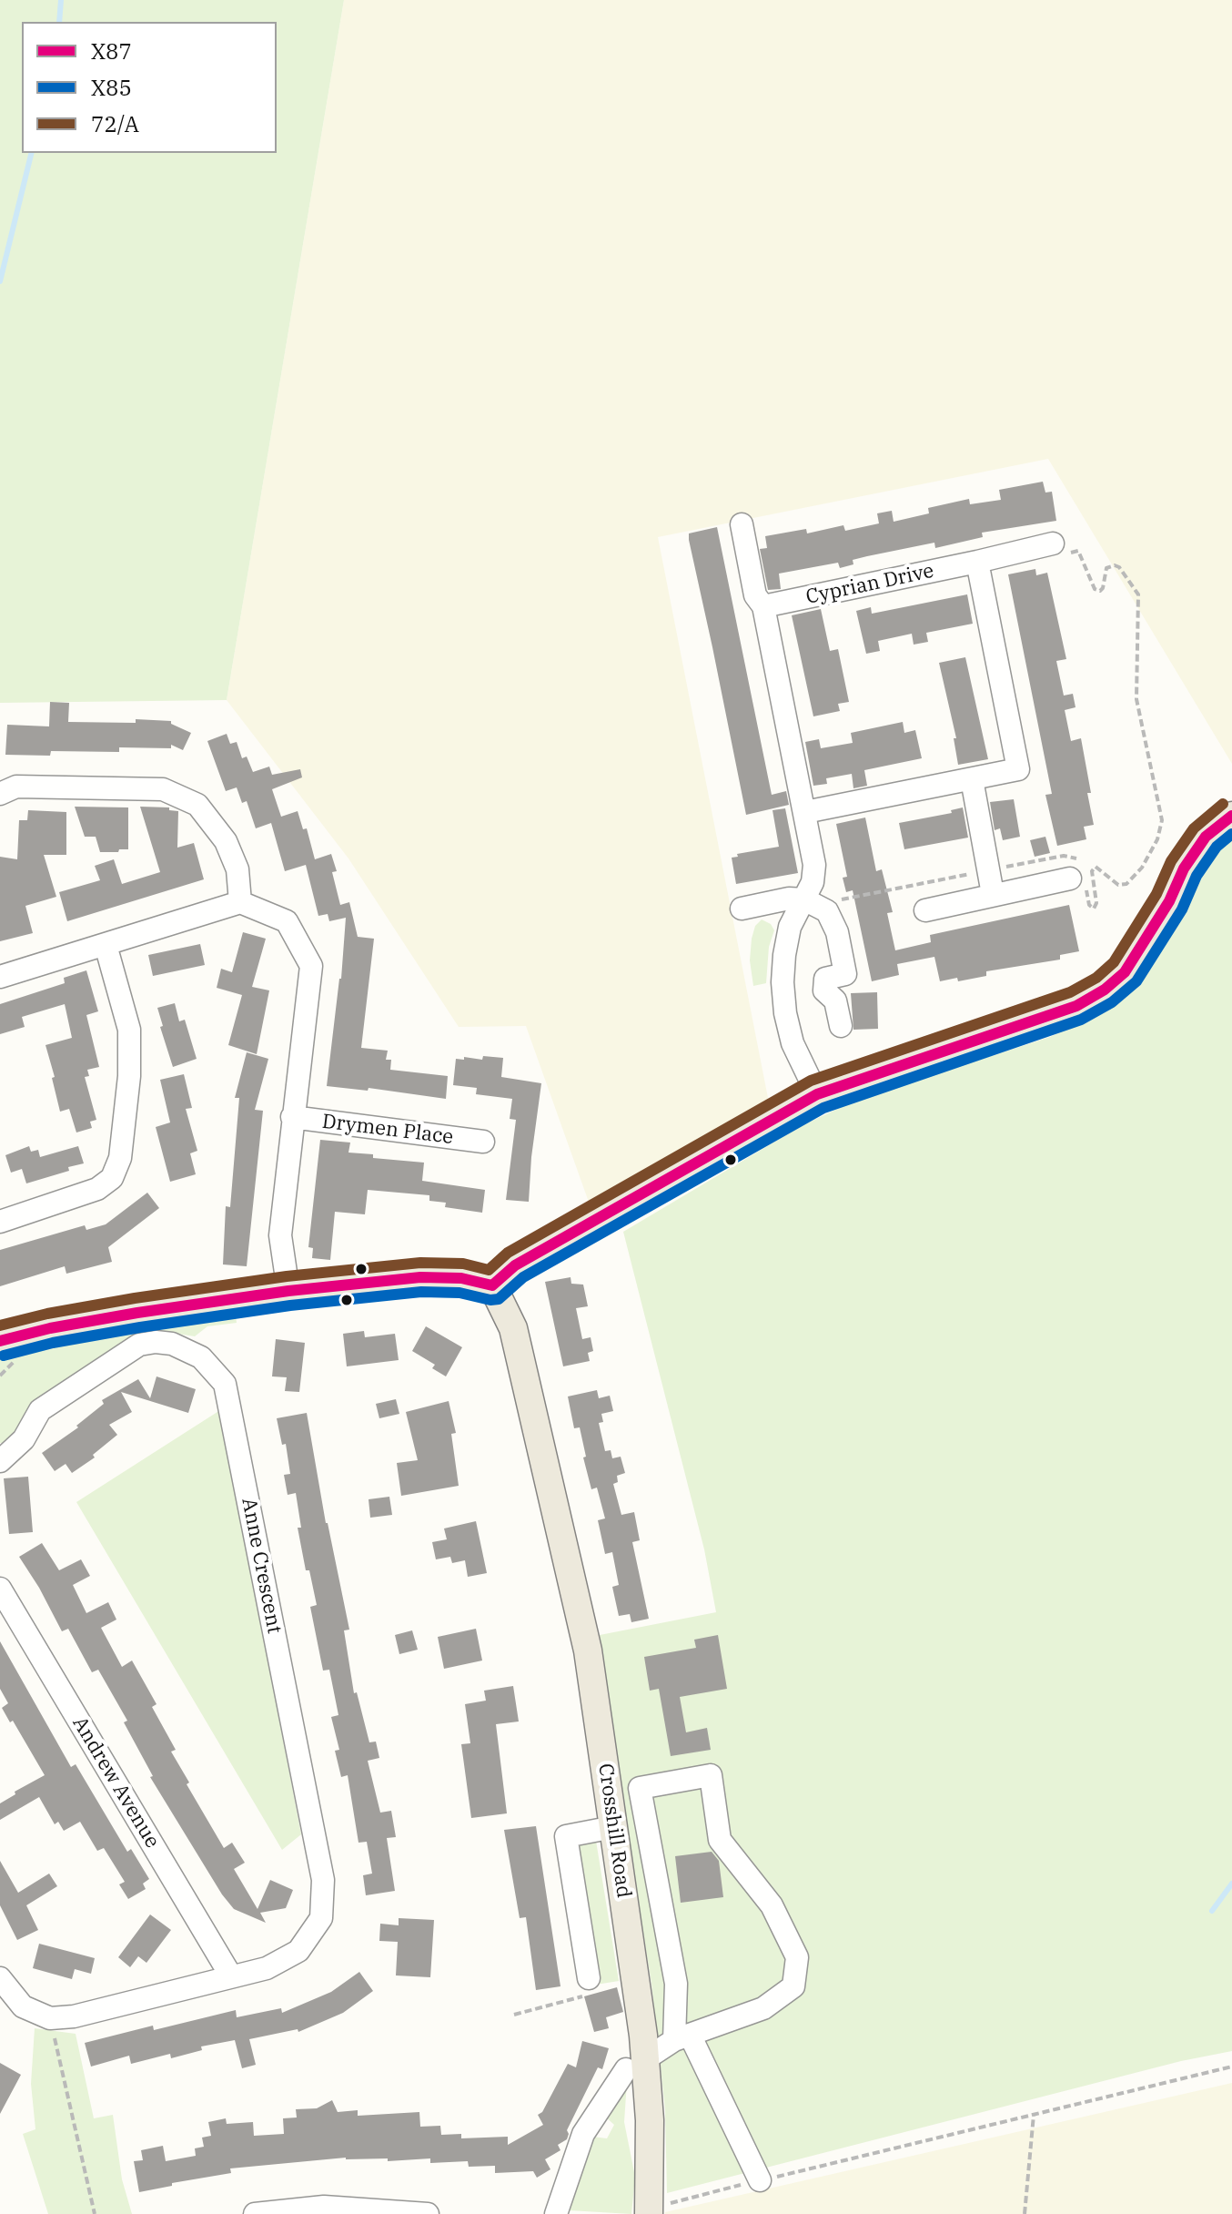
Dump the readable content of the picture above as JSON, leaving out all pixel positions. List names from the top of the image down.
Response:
{
  "streets": {
    "main road": ["Crosshill Road"],
    "street": [
      "Cyprian Drive",
      "Drymen Place",
      "Anne Crescent",
      "Andrew Avenue"
    ]
  },
  "crossings": [
    ["Anne Crescent", "Andrew Avenue"]
  ],
  "lines": ["transit line 72/A", "transit line X87", "transit line X85"],
  "legend": ["X87", "X85", "72/A"]
}
